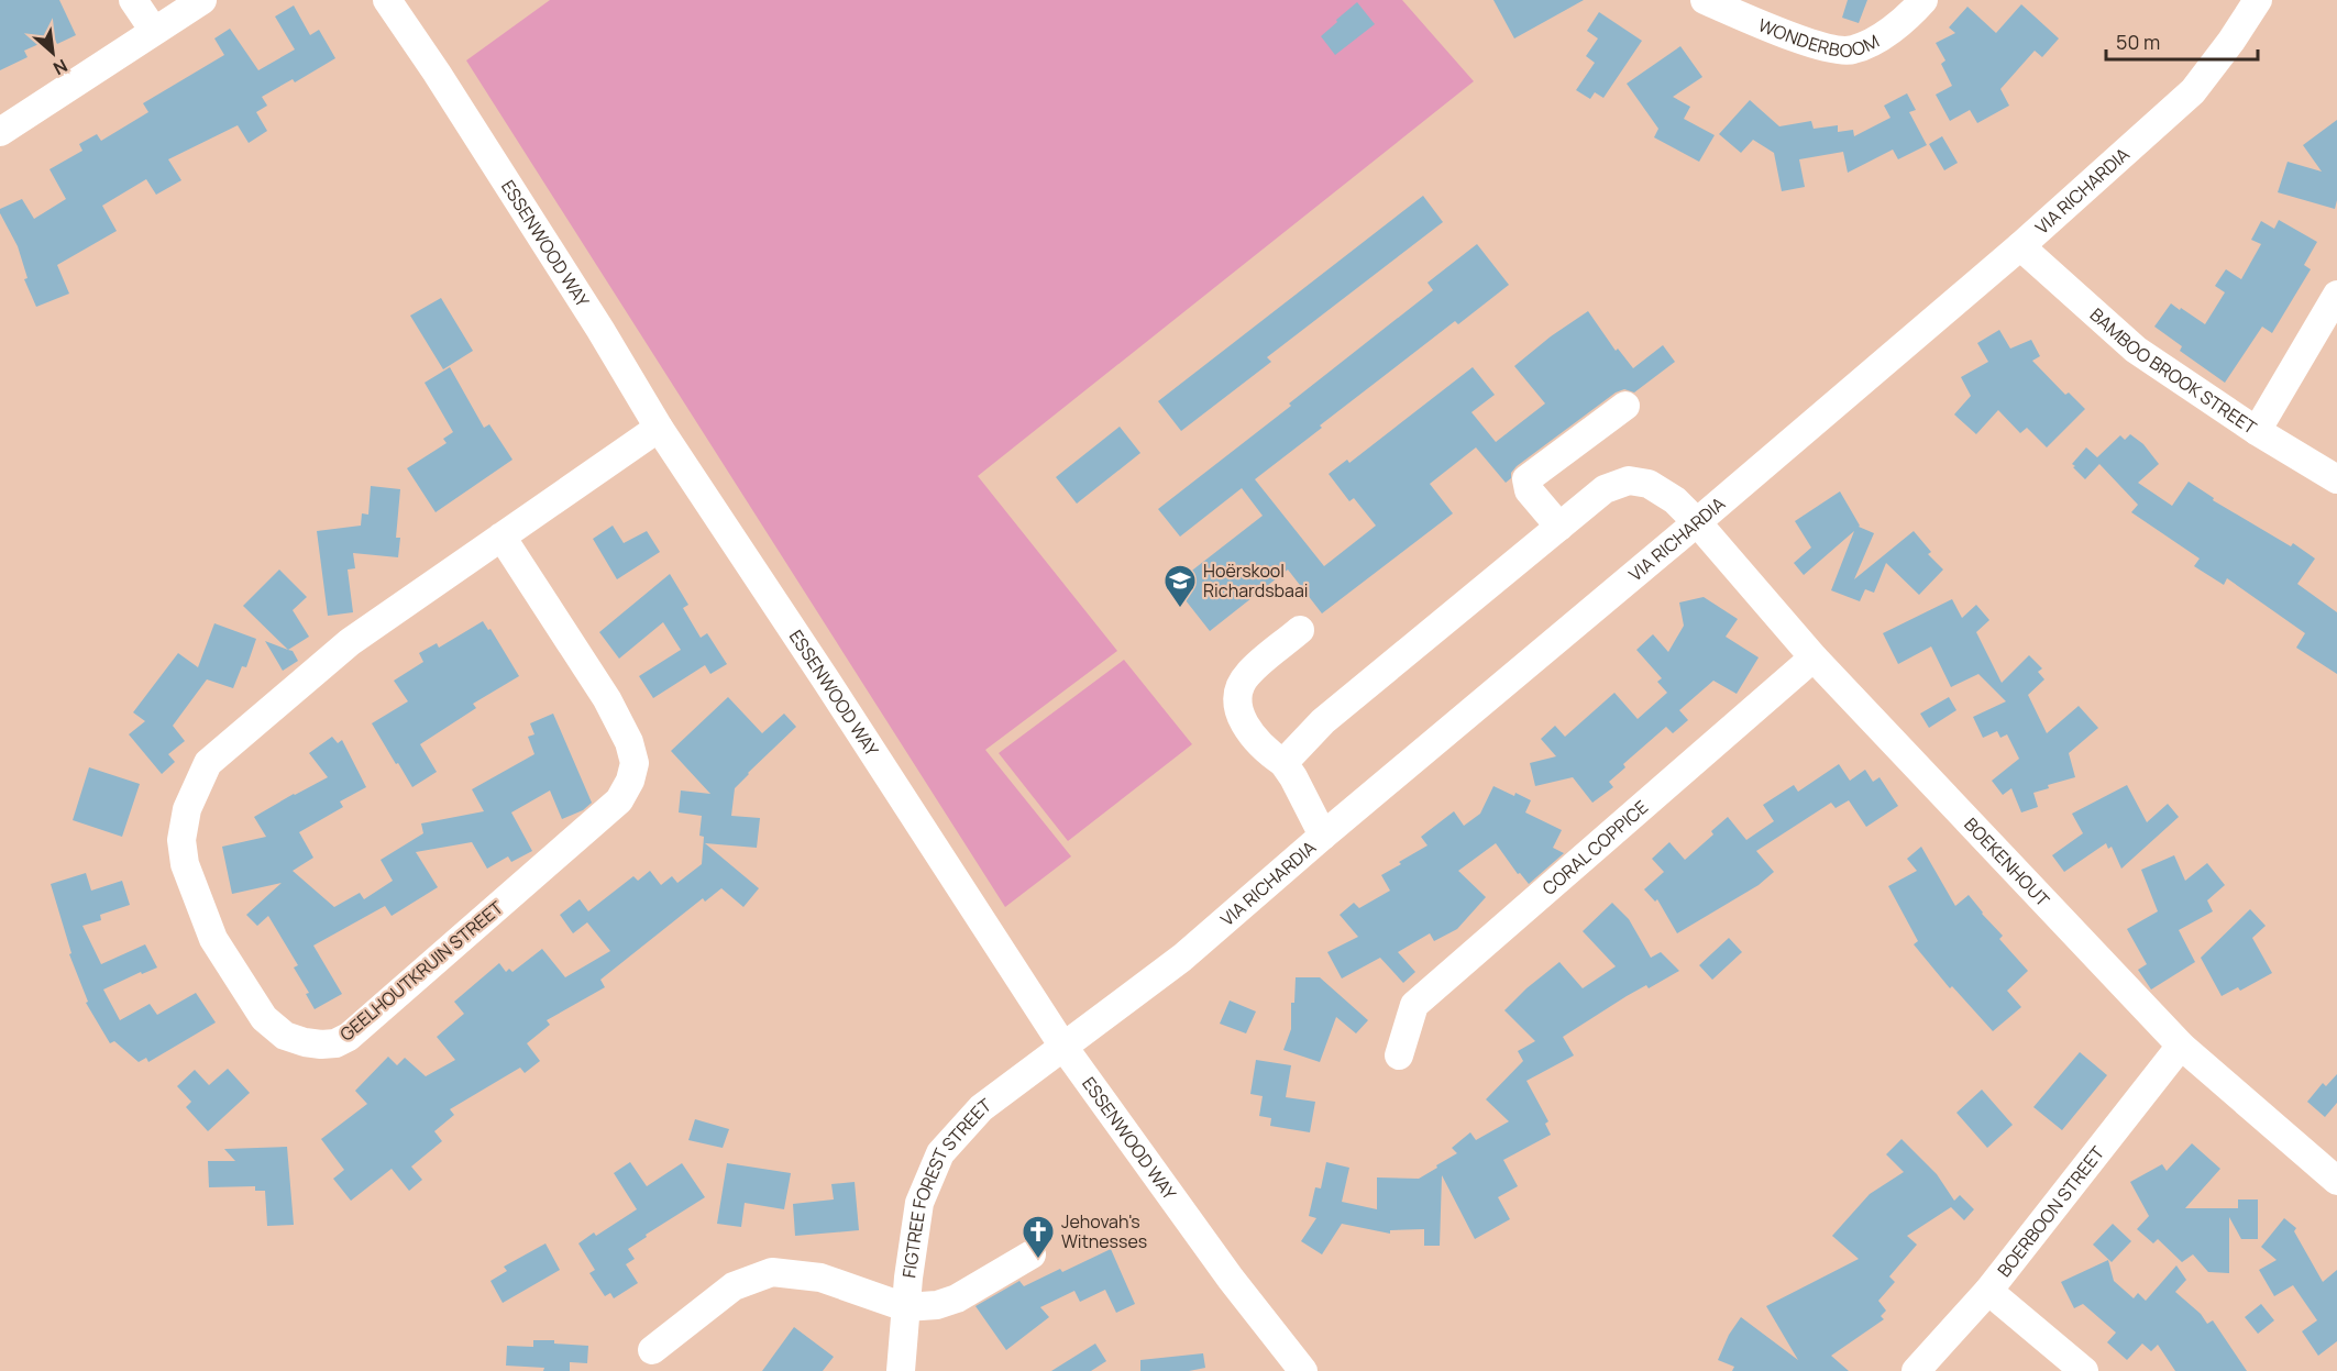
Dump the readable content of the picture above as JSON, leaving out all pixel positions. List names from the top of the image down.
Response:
{
  "streets": {
    "street": [
      "WONDERBOOM",
      "VIA RICHARDIA",
      "ESSENWOOD WAY",
      "BAMBOO BROOK STREET",
      "CORAL COPPICE",
      "BOEKENHOUT",
      "GEELHOUTKRUIN STREET",
      "FIGTREE FOREST STREET",
      "BOERBOON STREET"
    ]
  },
  "crossings": [
    ["VIA RICHARDIA", "ESSENWOOD WAY"],
    ["VIA RICHARDIA", "BAMBOO BROOK STREET"],
    ["VIA RICHARDIA", "BOEKENHOUT"],
    ["VIA RICHARDIA", "FIGTREE FOREST STREET"],
    ["ESSENWOOD WAY", "GEELHOUTKRUIN STREET"],
    ["ESSENWOOD WAY", "FIGTREE FOREST STREET"],
    ["CORAL COPPICE", "BOEKENHOUT"],
    ["BOEKENHOUT", "BOERBOON STREET"]
  ],
  "places": {
    "school or university": ["Hoërskool Richardsbaai"],
    "church": ["Jehovah's Witnesses"]
  },
  "scale_bar": "50 m",
  "north": "bottom right"
}
